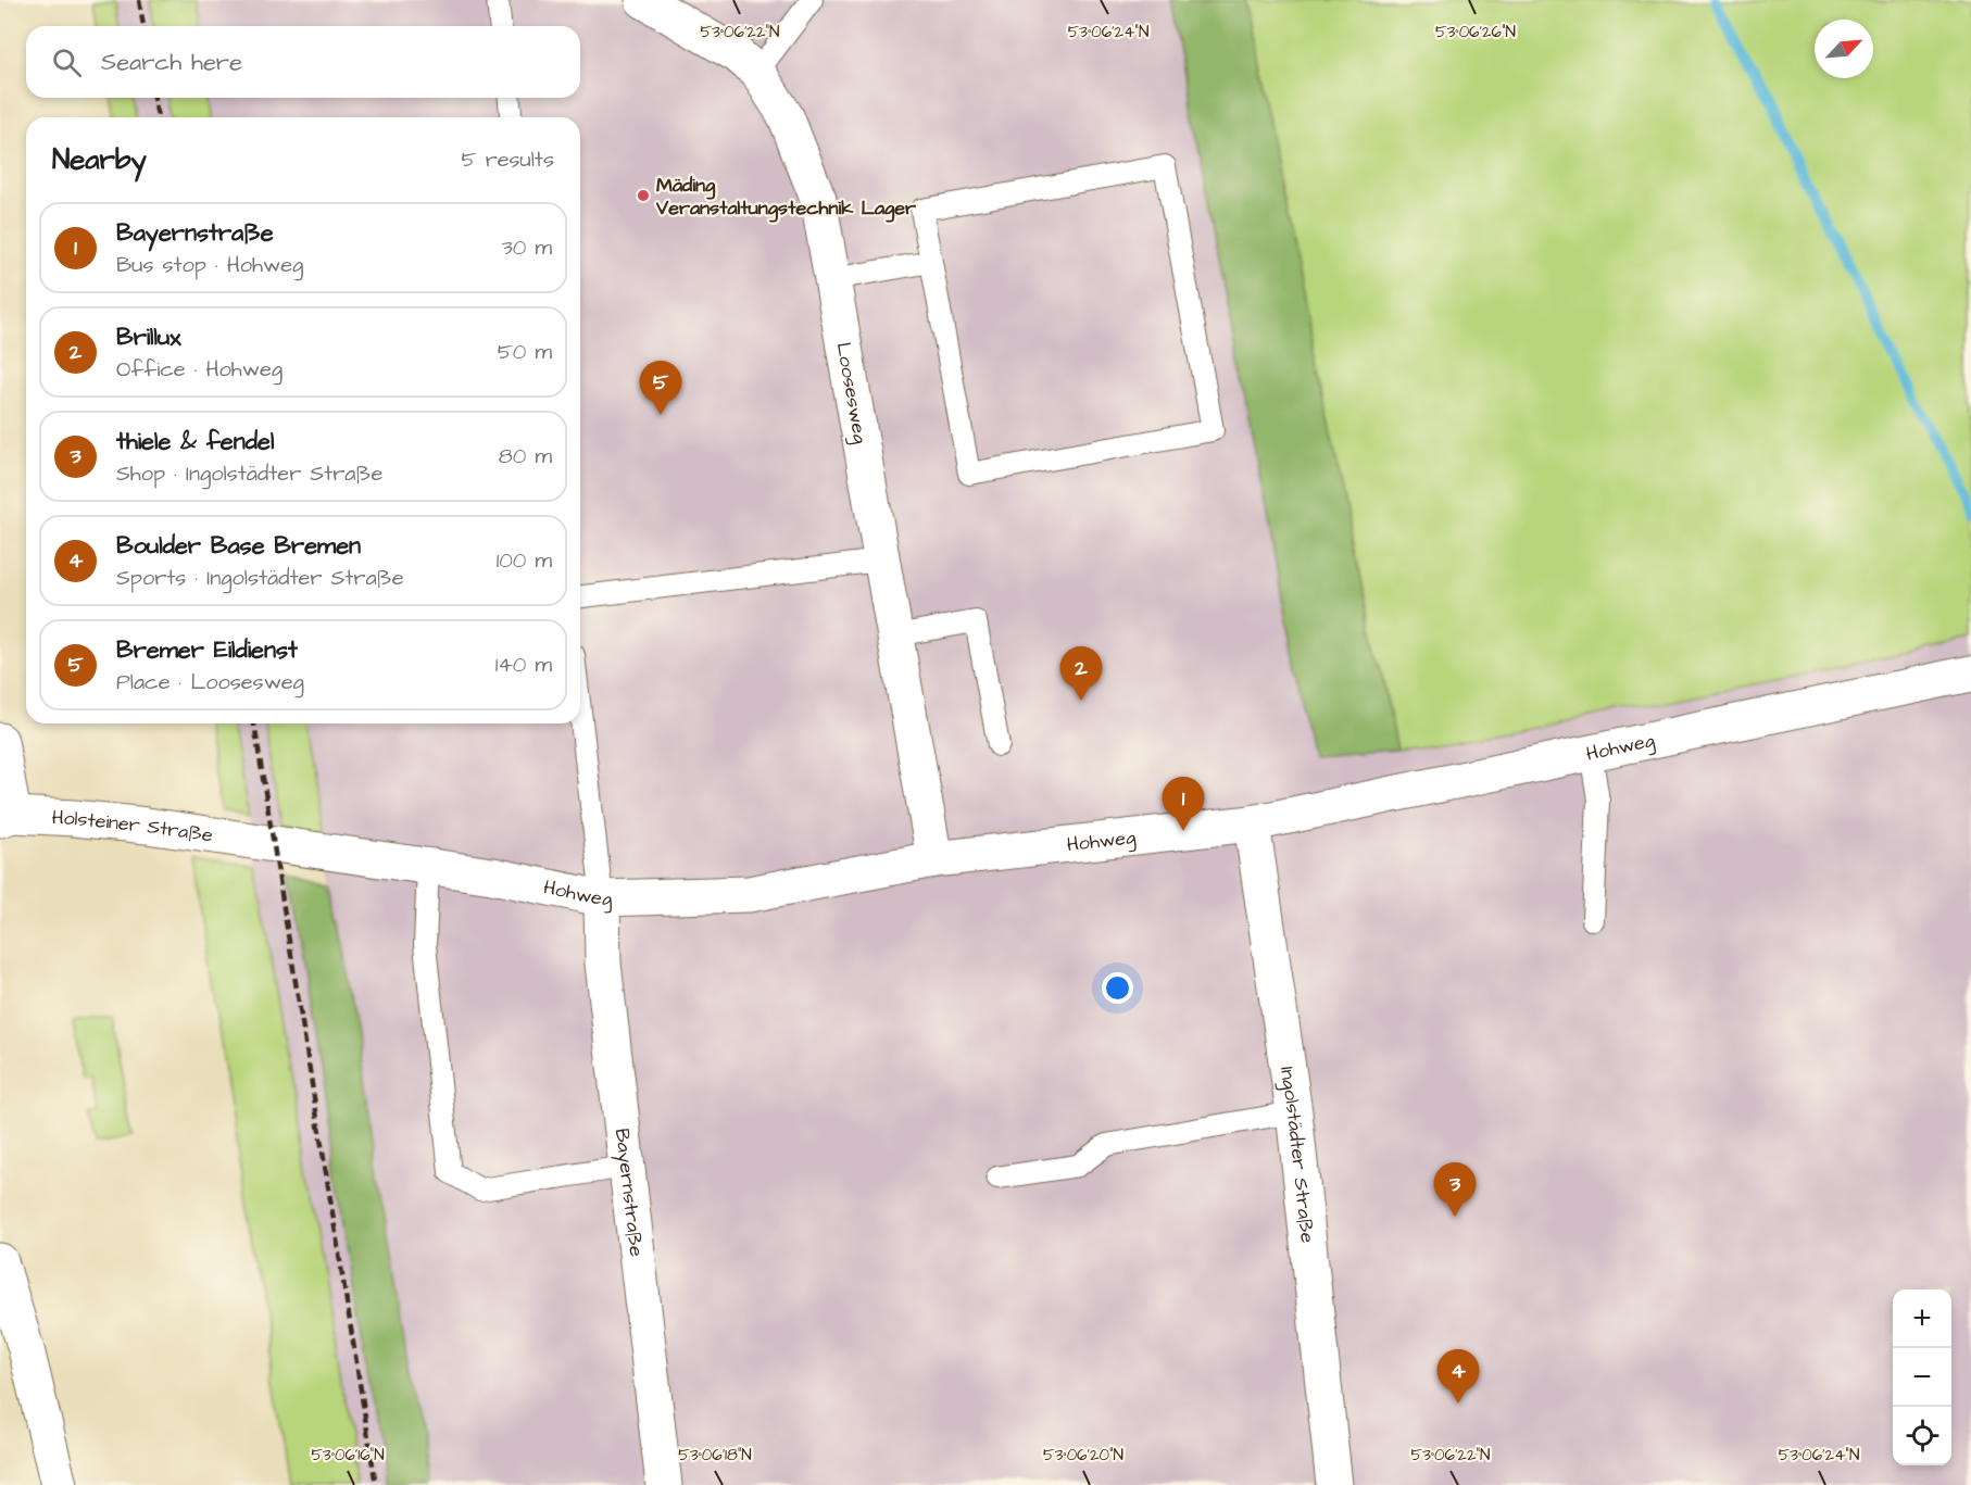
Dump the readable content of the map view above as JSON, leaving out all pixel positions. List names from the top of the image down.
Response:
{
  "streets": {
    "street": [
      "Loosesweg",
      "Hohweg",
      "Holsteiner Straße",
      "Ingolstädter Straße",
      "Bayernstraße"
    ]
  },
  "crossings": [
    ["Loosesweg", "Hohweg"],
    ["Hohweg", "Holsteiner Straße"],
    ["Hohweg", "Ingolstädter Straße"],
    ["Hohweg", "Bayernstraße"]
  ],
  "places": ["Mäding Veranstaltungstechnik Lager"],
  "north": "top right",
  "page": {
    "search": "Search here",
    "heading": ["Nearby", "5 results"],
    "list": [
      {
        "mark": "1",
        "name": "Bayernstraße",
        "note": "Bus stop · Hohweg",
        "value": "30 m"
      },
      {
        "mark": "2",
        "name": "Brillux",
        "note": "Office · Hohweg",
        "value": "50 m"
      },
      {
        "mark": "3",
        "name": "thiele & fendel",
        "note": "Shop · Ingolstädter Straße",
        "value": "80 m"
      },
      {
        "mark": "4",
        "name": "Boulder Base Bremen",
        "note": "Sports · Ingolstädter Straße",
        "value": "100 m"
      },
      {
        "mark": "5",
        "name": "Bremer Eildienst",
        "note": "Place · Loosesweg",
        "value": "140 m"
      }
    ],
    "pins": [
      "5",
      "2",
      "1",
      "3",
      "4"
    ],
    "map_buttons": ["+", "−"]
  },
  "coordinates": [
    "53°06'22\"N",
    "53°06'24\"N",
    "53°06'26\"N",
    "53°06'16\"N",
    "53°06'18\"N",
    "53°06'20\"N"
  ]
}
